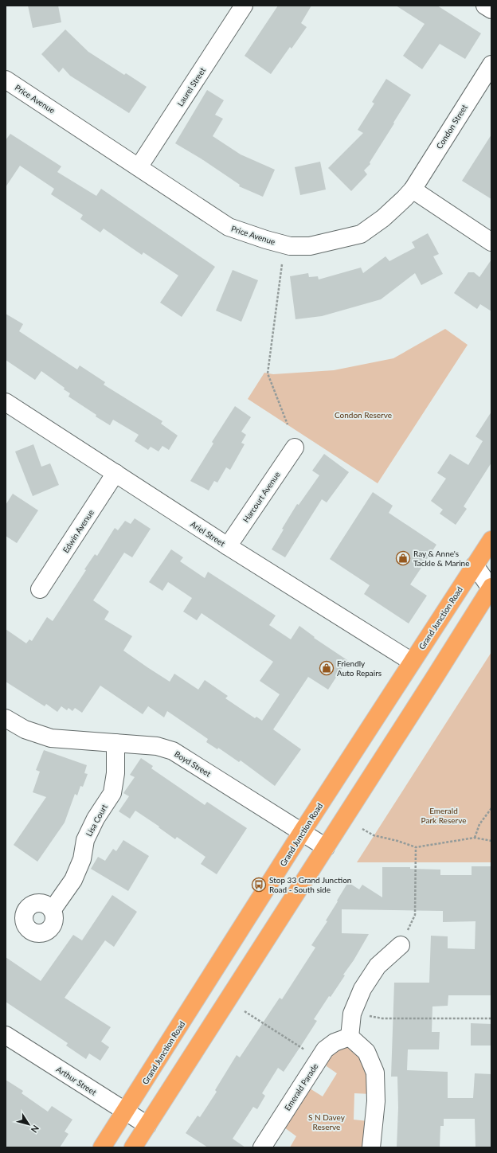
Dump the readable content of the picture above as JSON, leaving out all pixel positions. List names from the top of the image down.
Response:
{
  "streets": {
    "highway": ["Grand Junction Road"],
    "street": [
      "Laurel Street",
      "Price Avenue",
      "Condon Street",
      "Harcourt Avenue",
      "Edwin Avenue",
      "Ariel Street",
      "Boyd Street",
      "Lisa Court",
      "Arthur Street",
      "Emerald Parade"
    ]
  },
  "crossings": [
    ["Laurel Street", "Price Avenue"],
    ["Price Avenue", "Condon Street"],
    ["Harcourt Avenue", "Ariel Street"],
    ["Edwin Avenue", "Ariel Street"],
    ["Ariel Street", "Grand Junction Road"],
    ["Grand Junction Road", "Boyd Street"],
    ["Grand Junction Road", "Arthur Street"],
    ["Boyd Street", "Lisa Court"]
  ],
  "parks": ["Condon Reserve", "Emerald Park Reserve", "S N Davey Reserve"],
  "places": {
    "shop": ["Ray & Anne's Tackle & Marine", "Friendly Auto Repairs"],
    "bus stop": ["Stop 33 Grand Junction Road - South side"]
  },
  "north": "bottom right"
}
